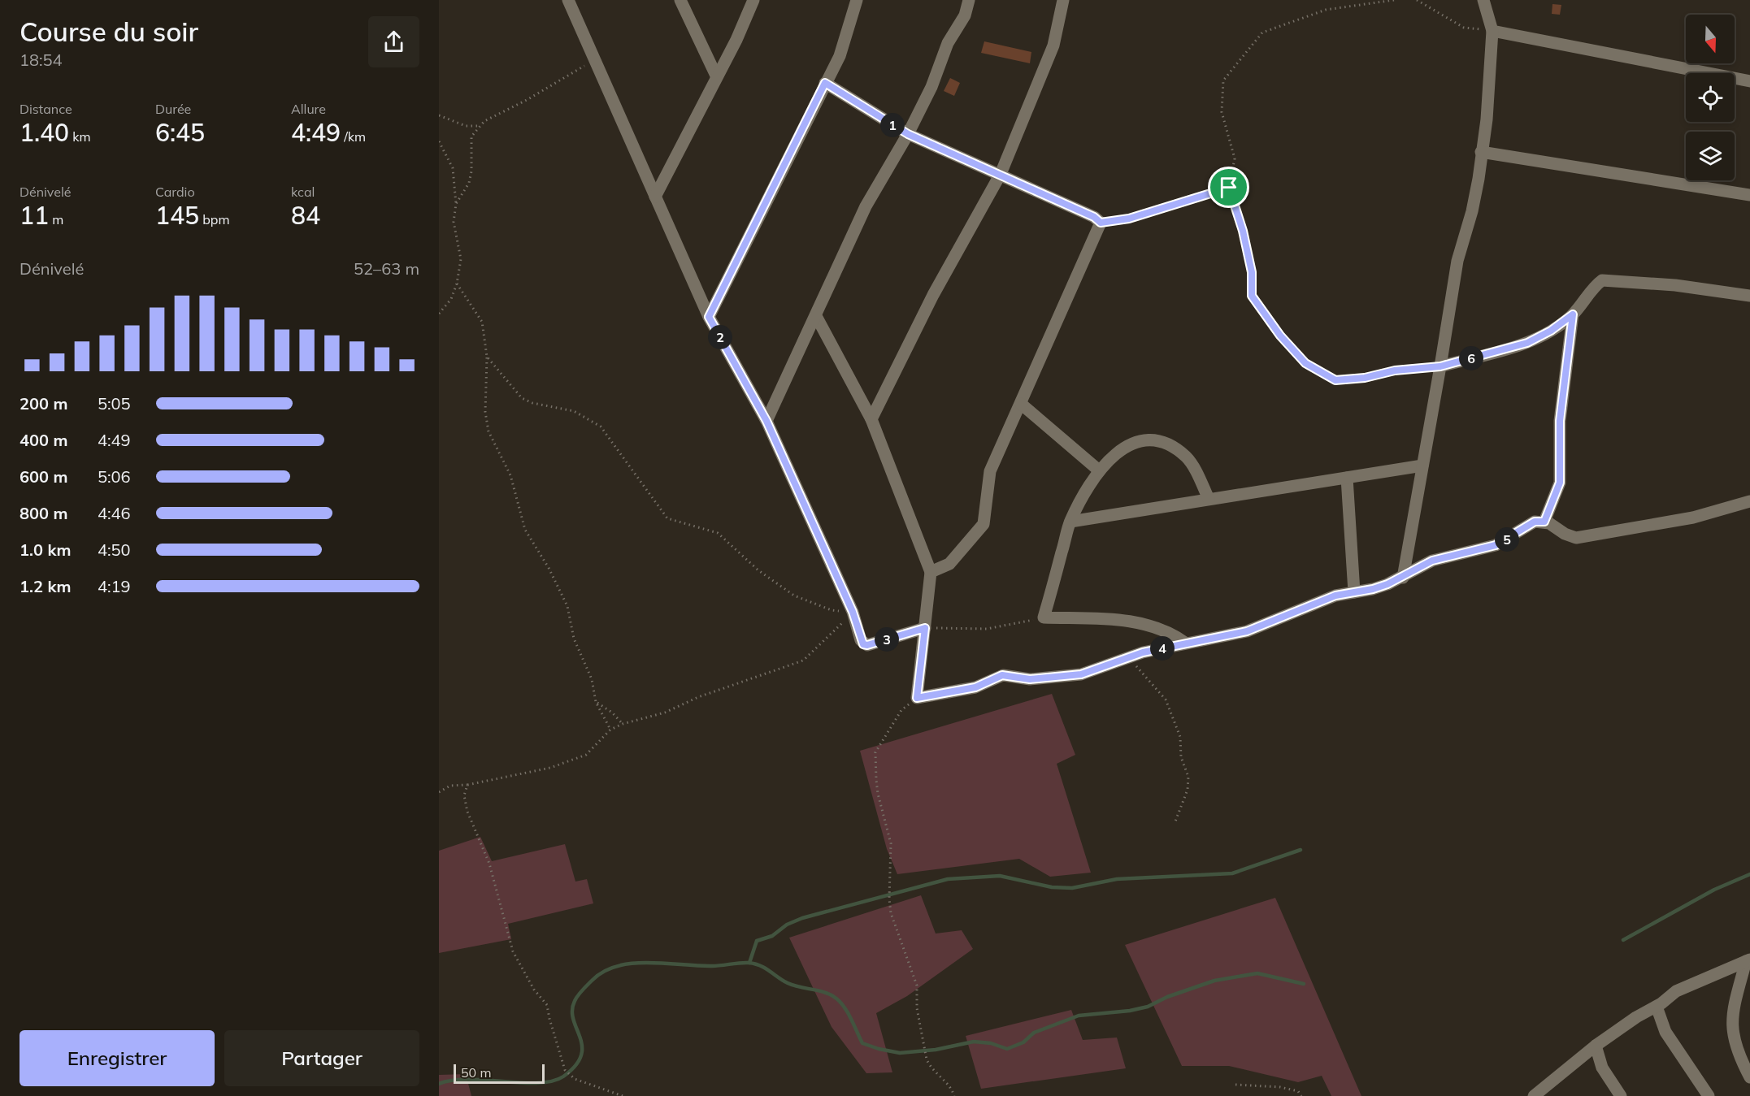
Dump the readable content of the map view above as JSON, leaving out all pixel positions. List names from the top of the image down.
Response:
{
  "scale_bar": "50 m",
  "north": "bottom",
  "page": {
    "heading": ["Course du soir", "18:54"],
    "stats": [
      ["Distance", "1.40 km"],
      ["Durée", "6:45"],
      ["Allure", "4:49 /km"],
      ["Dénivelé", "11 m"],
      ["Cardio", "145 bpm"],
      ["kcal", "84"]
    ],
    "pins": [
      "1",
      "2",
      "6",
      "5",
      "3",
      "4"
    ],
    "chart": ["Dénivelé", "52–63 m"],
    "list": [
      {
        "name": "200 m",
        "note": "5:05"
      },
      {
        "name": "400 m",
        "note": "4:49"
      },
      {
        "name": "600 m",
        "note": "5:06"
      },
      {
        "name": "800 m",
        "note": "4:46"
      },
      {
        "name": "1.0 km",
        "note": "4:50"
      },
      {
        "name": "1.2 km",
        "note": "4:19"
      }
    ],
    "buttons": ["Enregistrer", "Partager"],
    "scale": "50 m"
  }
}
